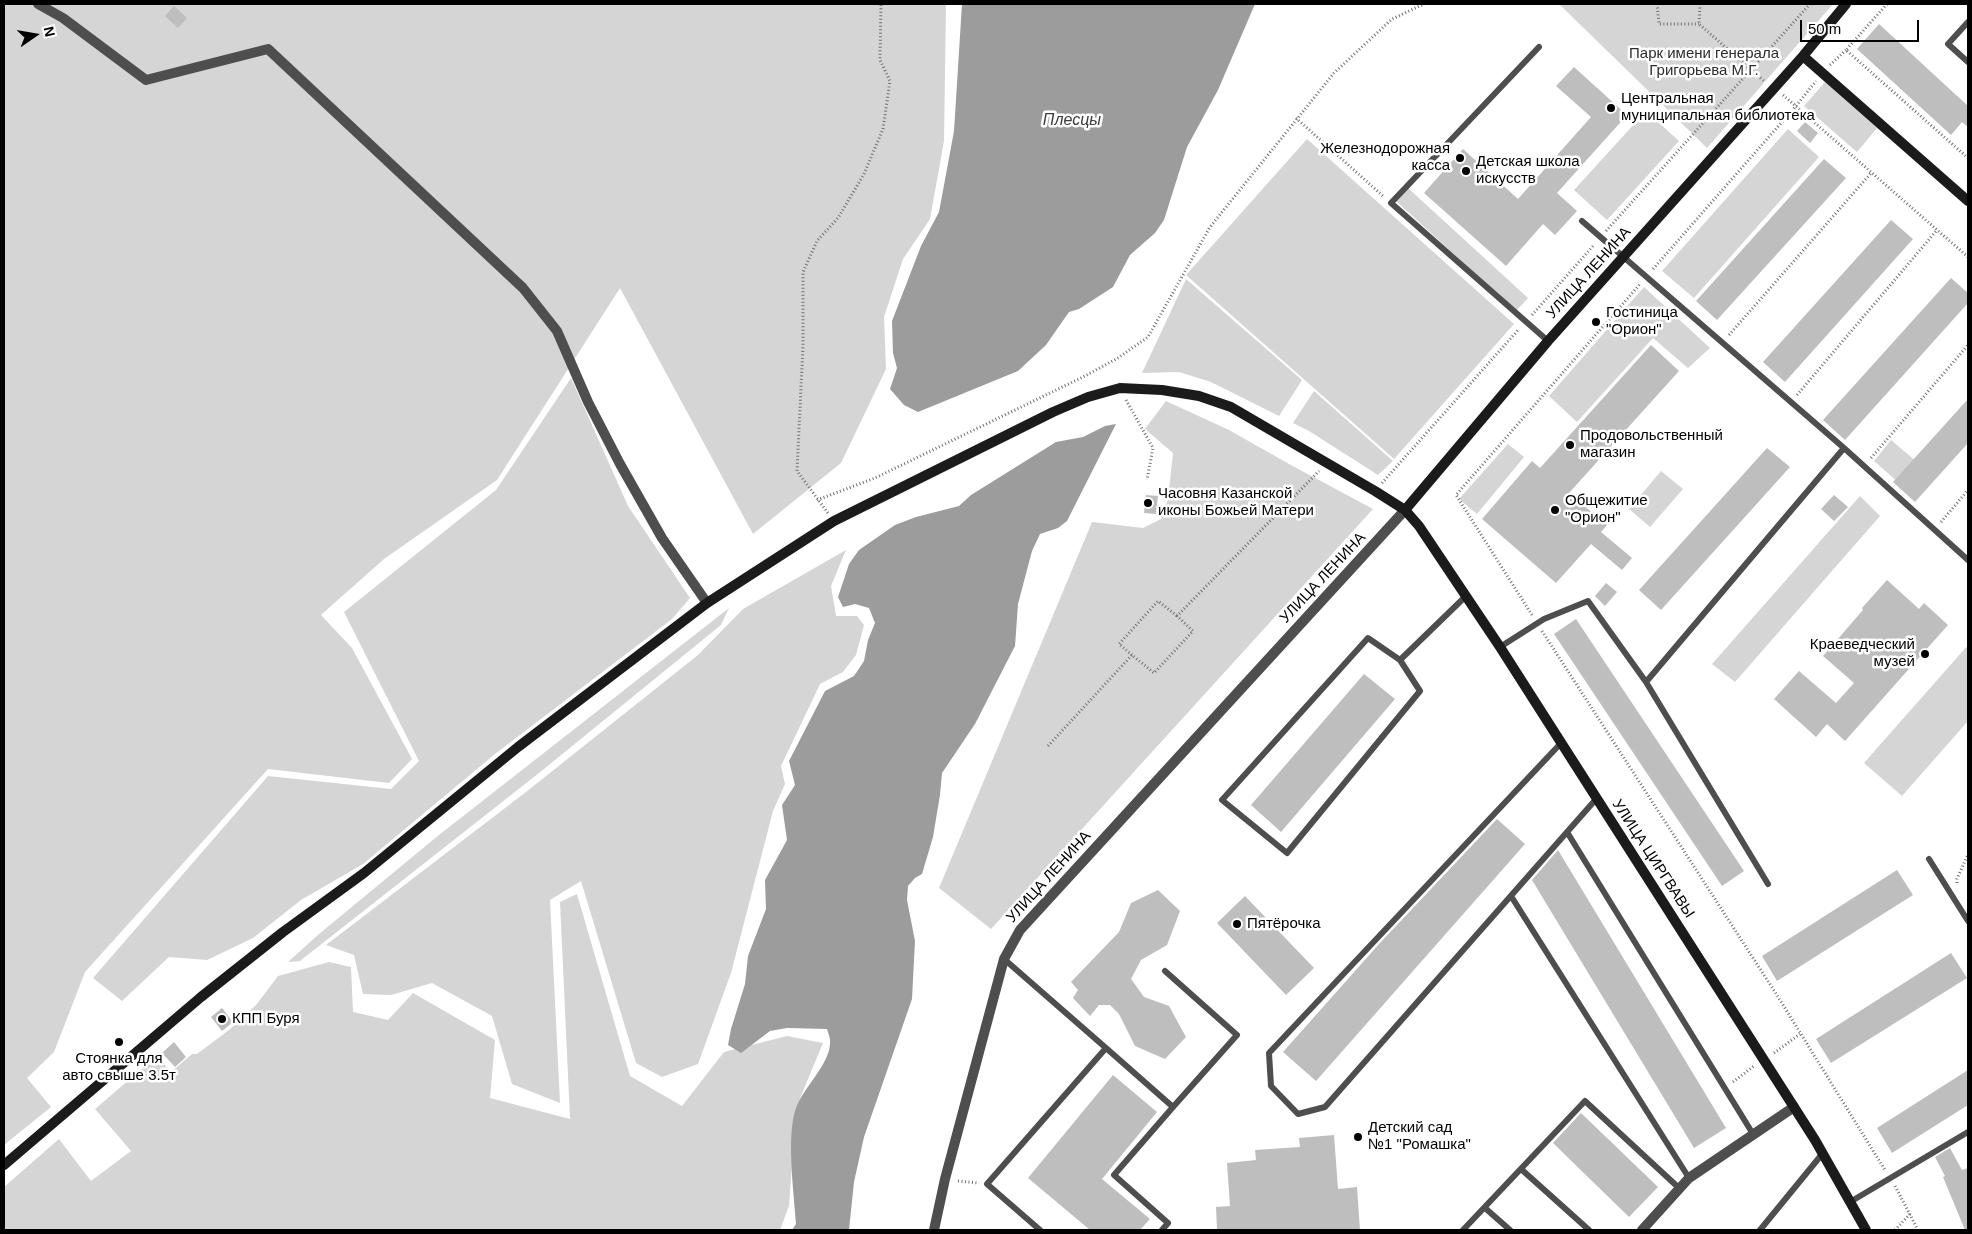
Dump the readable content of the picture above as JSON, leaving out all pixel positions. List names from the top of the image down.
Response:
{
  "streets": {
    "main road": ["УЛИЦА ЛЕНИНА", "УЛИЦА ЦИРГВАВЫ"]
  },
  "crossings": [
    ["УЛИЦА ЛЕНИНА", "УЛИЦА ЦИРГВАВЫ"]
  ],
  "water": ["Плесцы"],
  "parks": ["Парк имени генерала Григорьева М.Г."],
  "places": [
    "Центральная муниципальная библиотека",
    "Железнодорожная касса",
    "Детская школа искусств",
    "Гостиница \"Орион\"",
    "Продовольственный магазин",
    "Часовня Казанской иконы Божьей Матери",
    "Общежитие \"Орион\"",
    "Краеведческий музей",
    "Пятёрочка",
    "КПП Буря",
    "Стоянка для авто свыше 3.5т",
    "Детский сад №1 \"Ромашка\""
  ],
  "scale_bar": "50 m",
  "north": "right"
}
